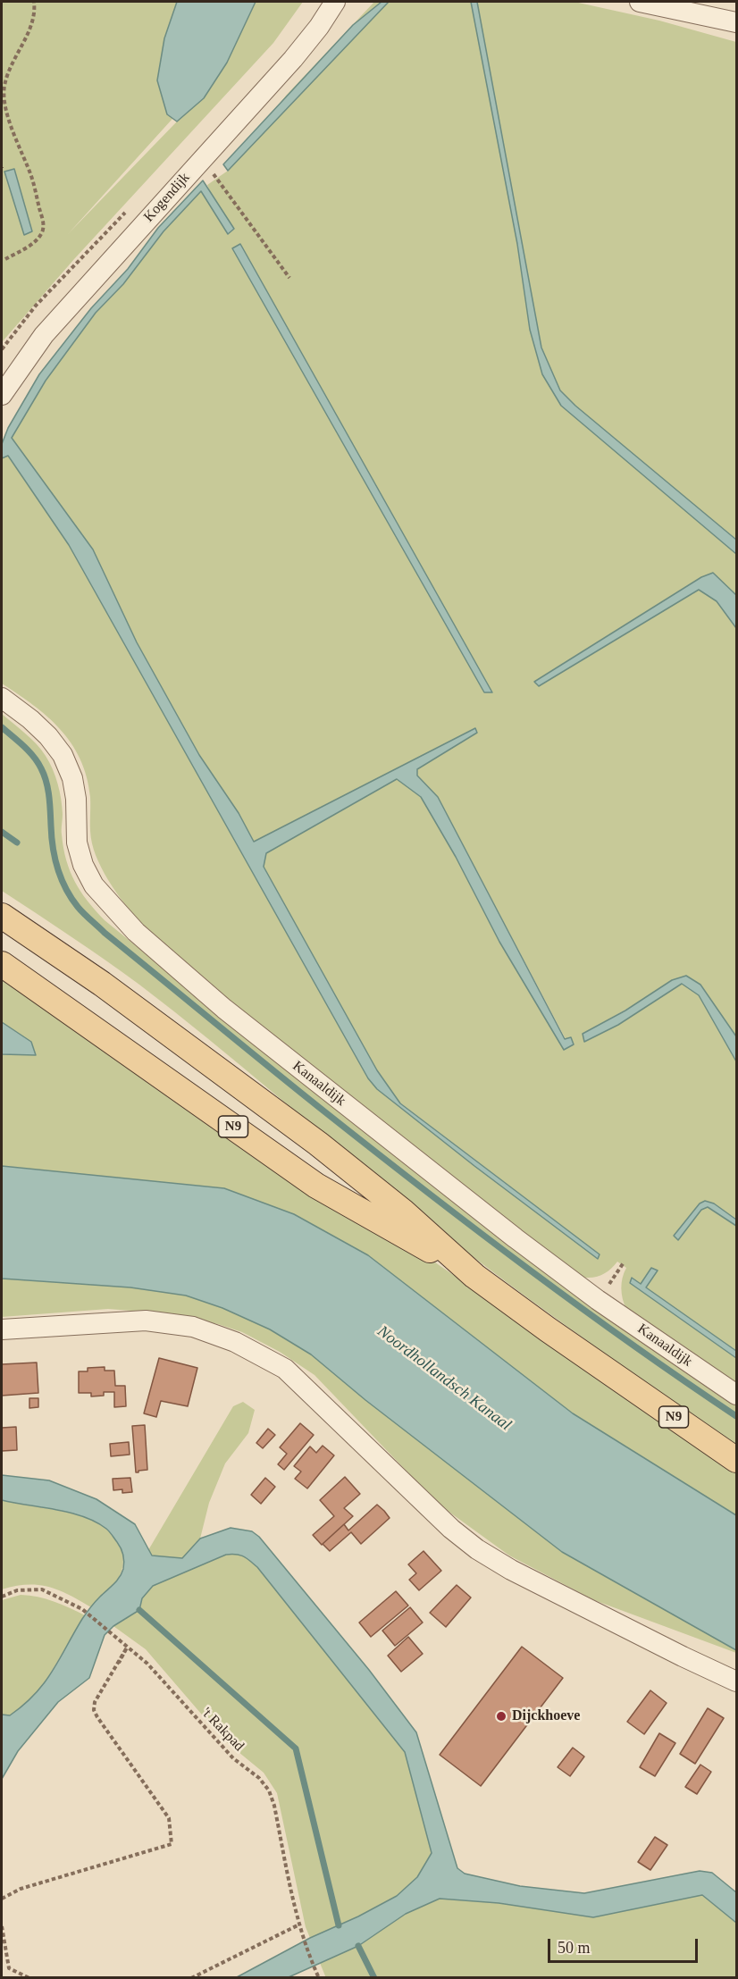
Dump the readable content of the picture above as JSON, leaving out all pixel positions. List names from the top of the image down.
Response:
{
  "streets": {
    "main road": ["N9"],
    "street": ["Kogendijk", "Kanaaldijk"],
    "path": ["'t Rakpad"]
  },
  "water": ["Noordhollandsch Kanaal"],
  "places": ["Dijckhoeve"],
  "scale_bar": "50 m"
}
